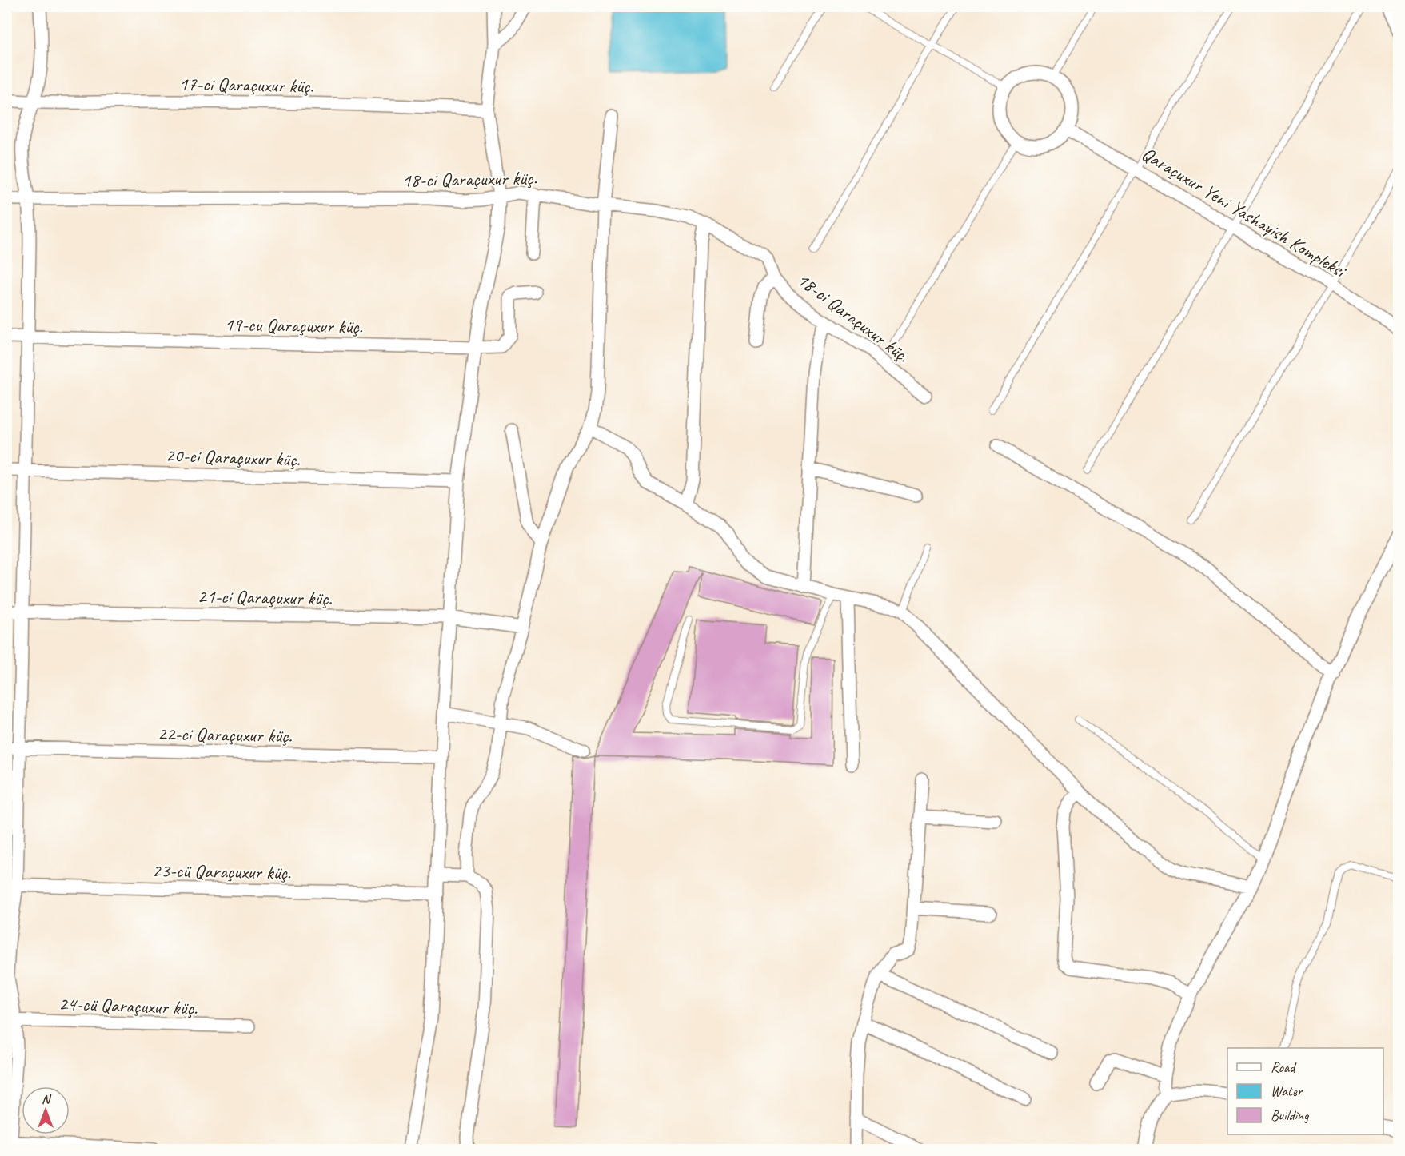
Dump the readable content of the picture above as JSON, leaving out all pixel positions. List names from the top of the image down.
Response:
{
  "streets": {
    "street": [
      "17-ci Qaraçuxur küç.",
      "18-ci Qaraçuxur küç.",
      "Qaraçuxur Yeni Yashayish Kompleksi",
      "19-cu Qaraçuxur küç.",
      "20-ci Qaraçuxur küç.",
      "21-ci Qaraçuxur küç.",
      "22-ci Qaraçuxur küç.",
      "23-cü Qaraçuxur küç.",
      "24-cü Qaraçuxur küç."
    ]
  },
  "legend": ["Road", "Water", "Building"],
  "north": "top"
}
